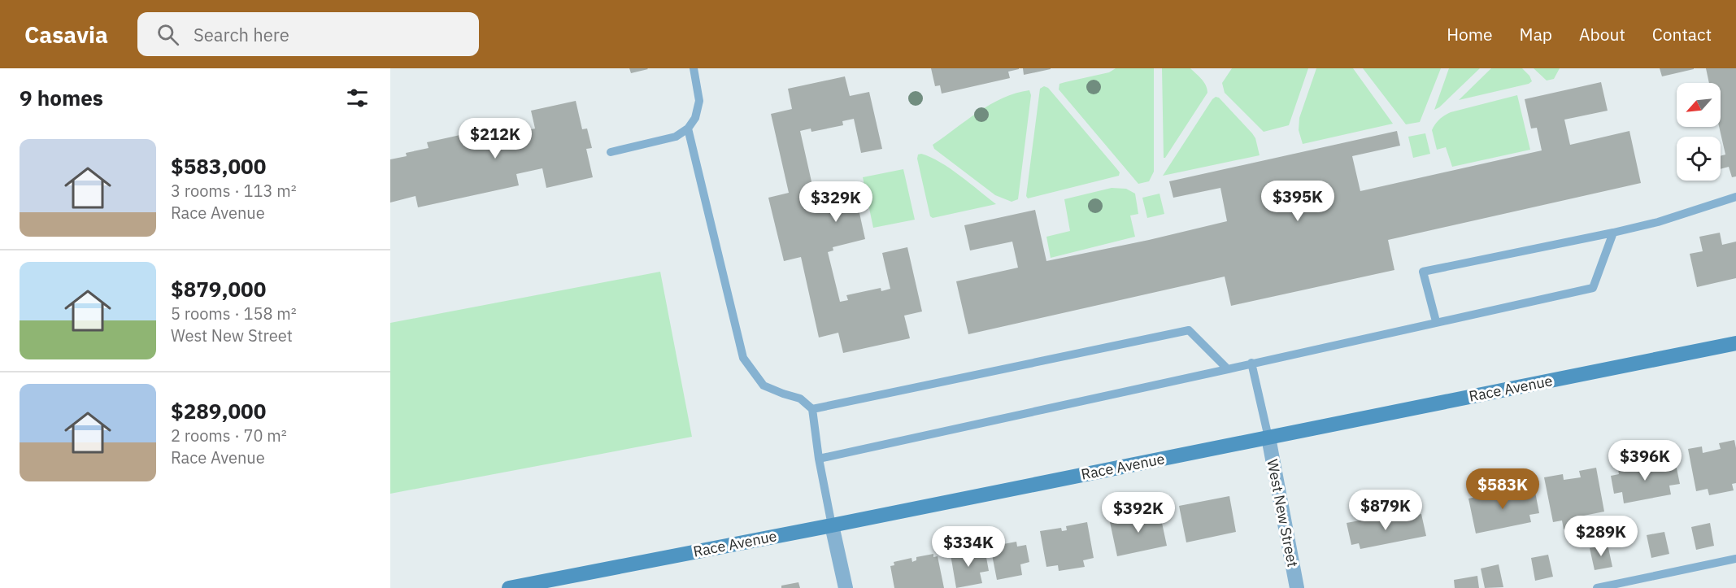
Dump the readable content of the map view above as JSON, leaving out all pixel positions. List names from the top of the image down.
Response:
{
  "streets": {
    "main road": ["Race Avenue"],
    "street": ["West New Street"]
  },
  "crossings": [
    ["Race Avenue", "West New Street"]
  ],
  "north": "bottom left",
  "page": {
    "header": "Casavia",
    "search": "Search here",
    "nav": [
      "Home",
      "Map",
      "About",
      "Contact"
    ],
    "heading": "9 homes",
    "price": [
      "$212K",
      "$395K",
      "$329K",
      "$396K",
      "$583K",
      "$879K",
      "$392K",
      "$289K",
      "$334K"
    ],
    "list": [
      {
        "name": "$583,000",
        "note": "3 rooms · 113 m² · Race Avenue"
      },
      {
        "name": "$879,000",
        "note": "5 rooms · 158 m² · West New Street"
      },
      {
        "name": "$289,000",
        "note": "2 rooms · 70 m² · Race Avenue"
      }
    ]
  }
}
